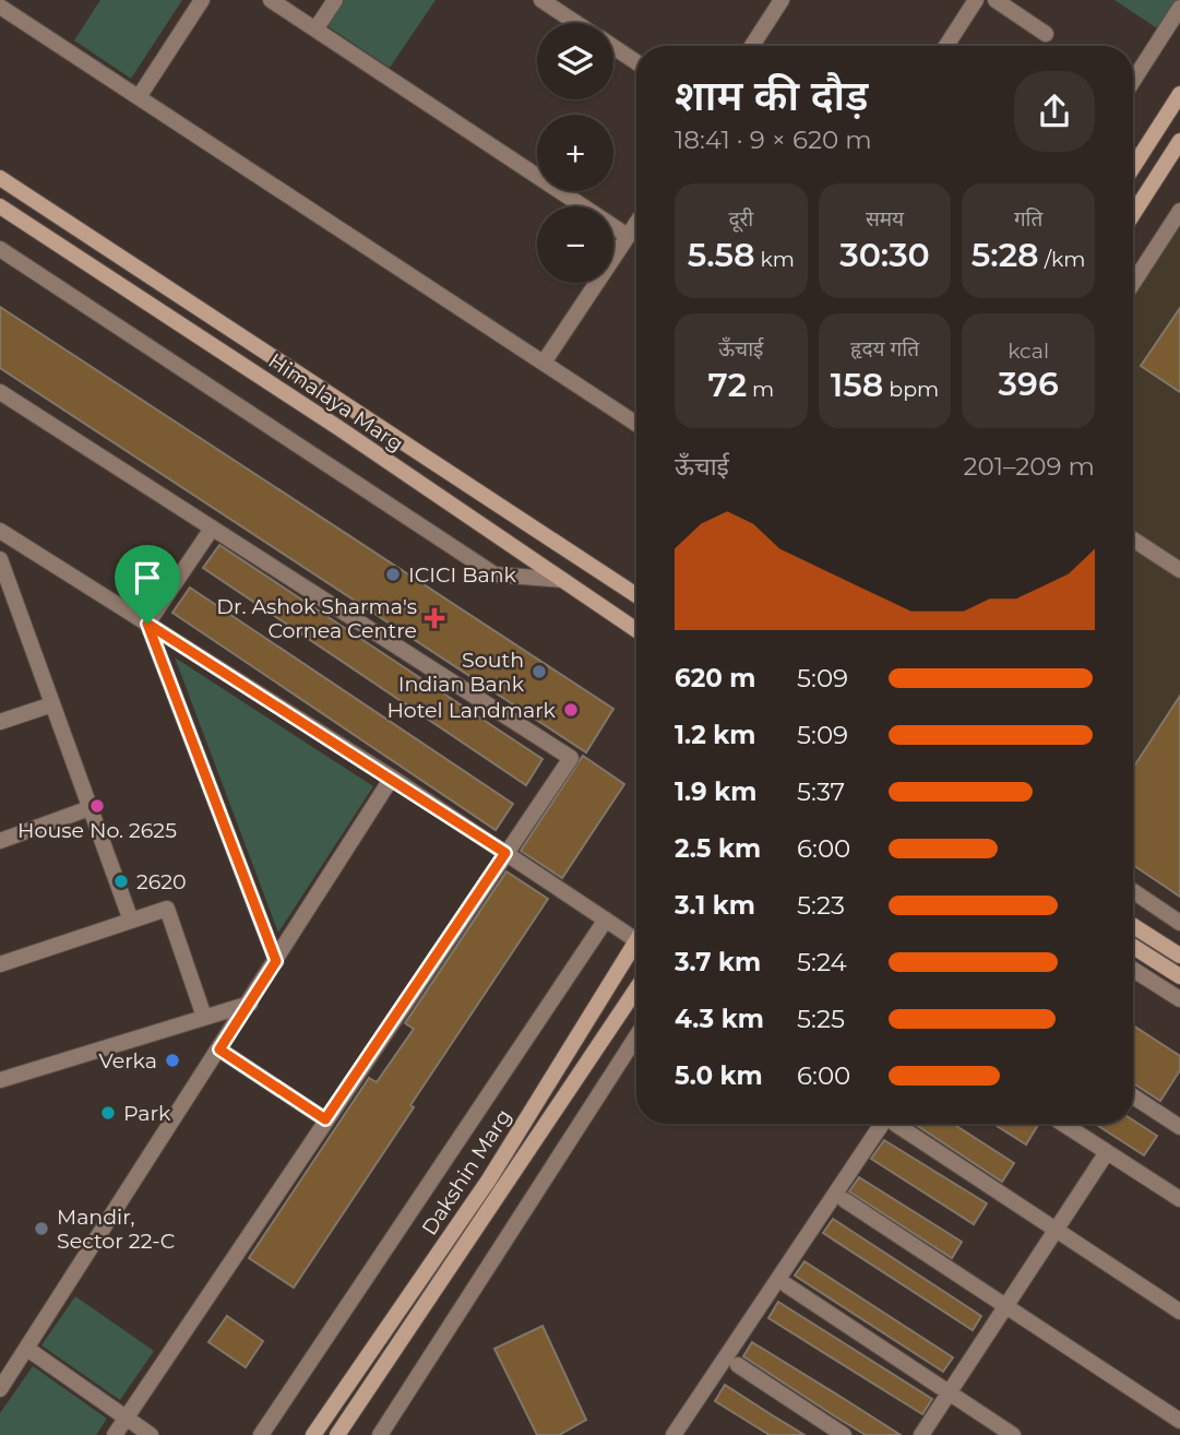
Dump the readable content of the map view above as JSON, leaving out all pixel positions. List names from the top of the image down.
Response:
{
  "streets": {
    "main road": ["Himalaya Marg", "Dakshin Marg"]
  },
  "places": {
    "other": [
      "ICICI Bank",
      "South Indian Bank",
      "Hotel Landmark",
      "House No. 2625",
      "2620",
      "Verka",
      "Park",
      "Mandir, Sector 22-C"
    ],
    "health": ["Dr. Ashok Sharma's Cornea Centre"]
  },
  "page": {
    "map_buttons": ["+", "−"],
    "heading": ["शाम की दौड़", "18:41 · 9 × 620 m"],
    "stats": [
      ["दूरी", "5.58 km"],
      ["समय", "30:30"],
      ["गति", "5:28 /km"],
      ["ऊँचाई", "72 m"],
      ["हृदय गति", "158 bpm"],
      ["kcal", "396"]
    ],
    "chart": ["ऊँचाई", "201–209 m"],
    "list": [
      {
        "name": "620 m",
        "note": "5:09"
      },
      {
        "name": "1.2 km",
        "note": "5:09"
      },
      {
        "name": "1.9 km",
        "note": "5:37"
      },
      {
        "name": "2.5 km",
        "note": "6:00"
      },
      {
        "name": "3.1 km",
        "note": "5:23"
      },
      {
        "name": "3.7 km",
        "note": "5:24"
      },
      {
        "name": "4.3 km",
        "note": "5:25"
      },
      {
        "name": "5.0 km",
        "note": "6:00"
      }
    ]
  }
}
